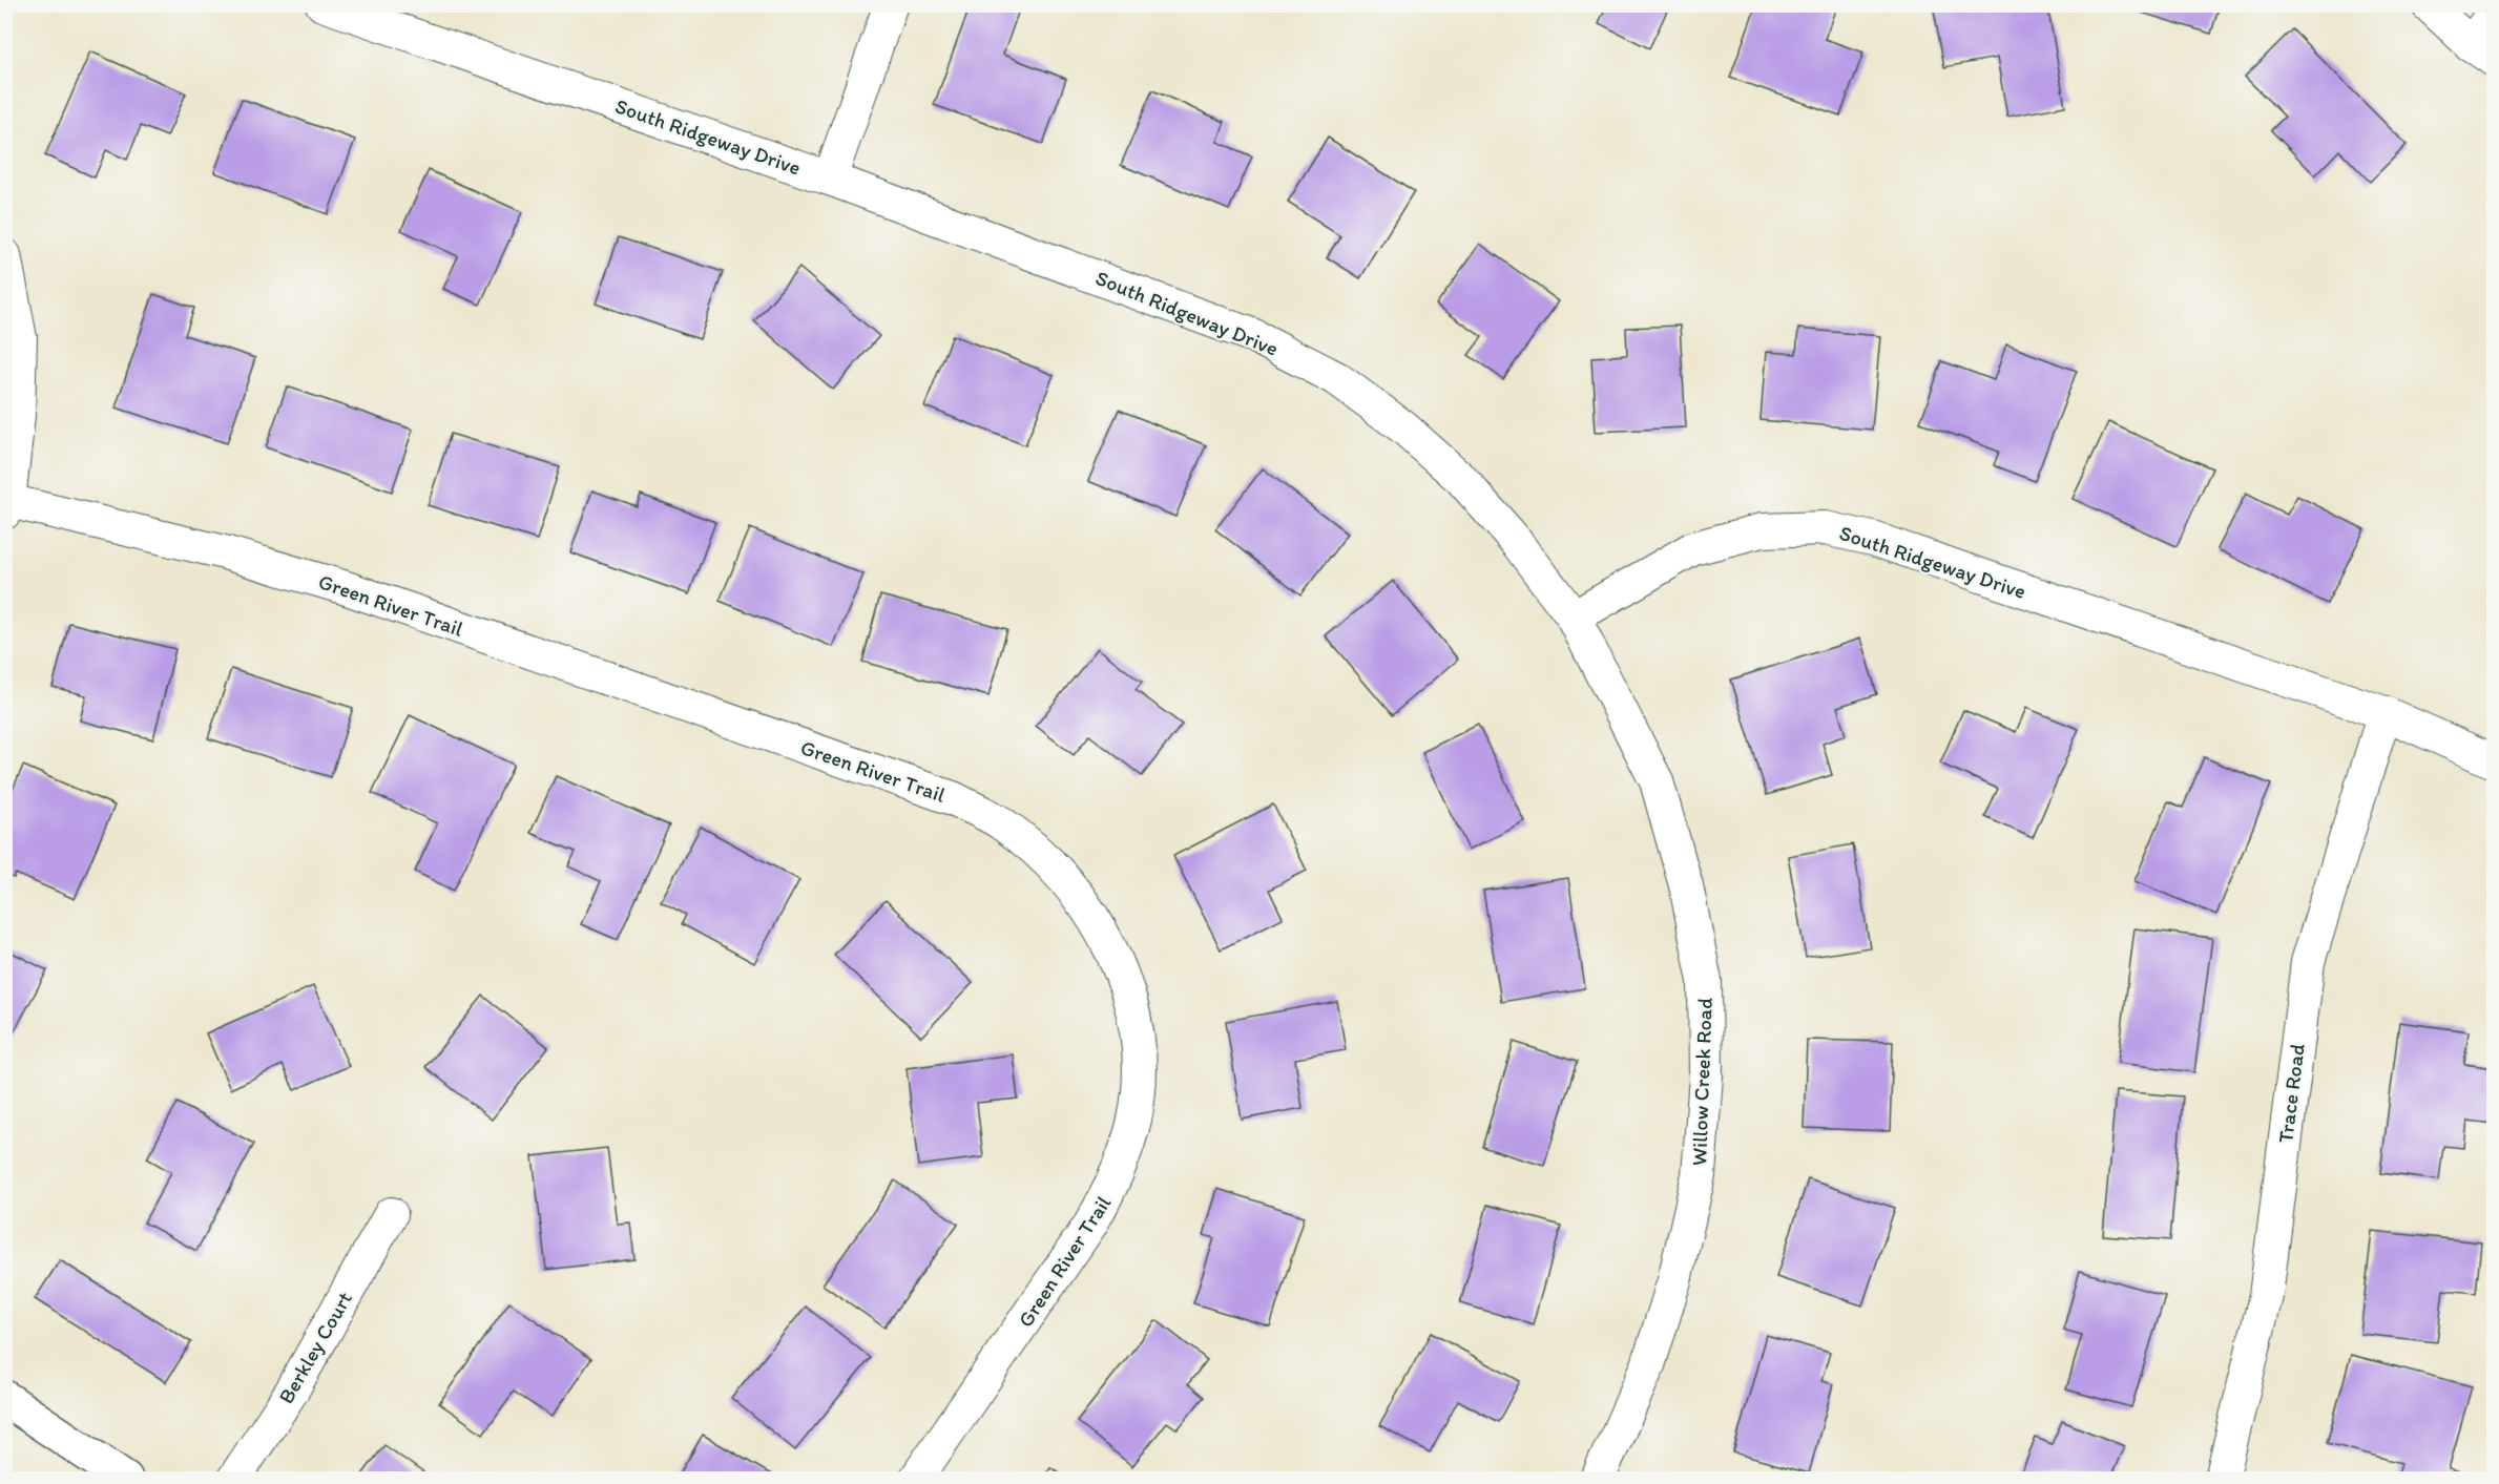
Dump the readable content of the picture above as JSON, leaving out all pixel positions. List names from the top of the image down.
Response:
{
  "streets": {
    "street": [
      "South Ridgeway Drive",
      "Green River Trail",
      "Willow Creek Road",
      "Trace Road",
      "Berkley Court"
    ]
  },
  "crossings": [
    ["South Ridgeway Drive", "Willow Creek Road"],
    ["South Ridgeway Drive", "Trace Road"]
  ]
}
